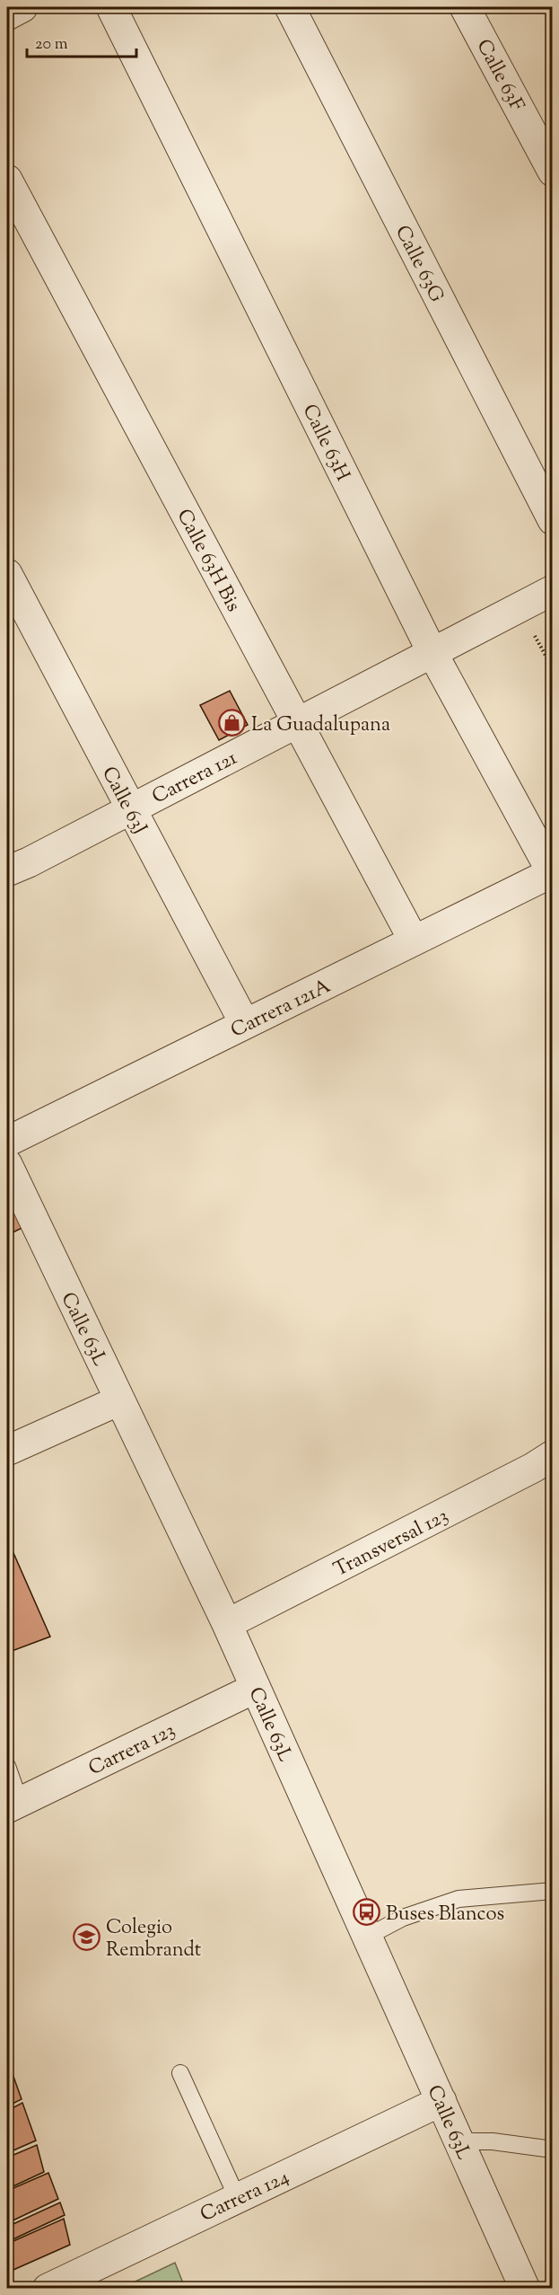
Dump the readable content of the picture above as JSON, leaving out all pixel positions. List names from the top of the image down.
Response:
{
  "streets": {
    "street": [
      "Calle 63F",
      "Calle 63G",
      "Calle 63H",
      "Calle 63H Bis",
      "Carrera 121",
      "Calle 63J",
      "Carrera 121A",
      "Calle 63L",
      "Transversal 123",
      "Carrera 123",
      "Carrera 124"
    ]
  },
  "crossings": [
    ["Calle 63H", "Carrera 121"],
    ["Calle 63H", "Carrera 121A"],
    ["Calle 63H Bis", "Carrera 121"],
    ["Calle 63H Bis", "Carrera 121A"],
    ["Carrera 121", "Calle 63J"],
    ["Calle 63J", "Carrera 121A"],
    ["Calle 63L", "Transversal 123"],
    ["Calle 63L", "Carrera 123"],
    ["Calle 63L", "Carrera 124"]
  ],
  "places": {
    "shop": ["La Guadalupana"],
    "bus stop": ["Buses Blancos"],
    "school or university": ["Colegio Rembrandt"]
  },
  "scale_bar": "20 m"
}
